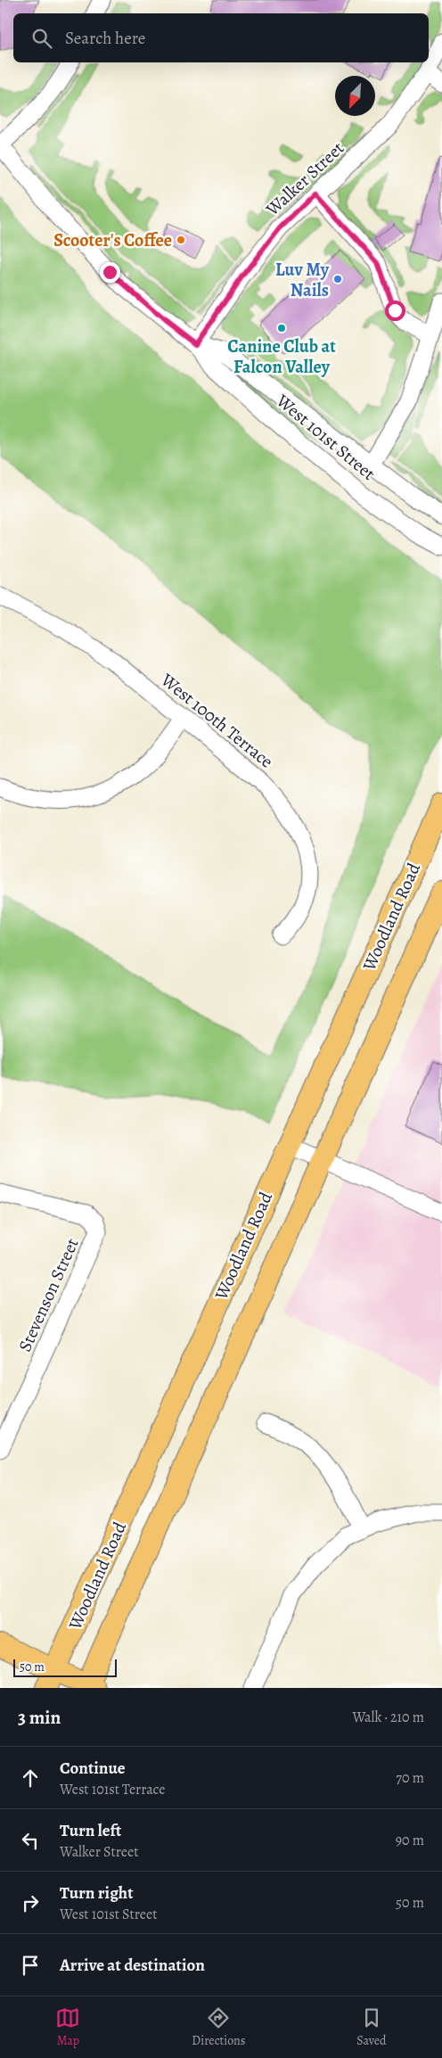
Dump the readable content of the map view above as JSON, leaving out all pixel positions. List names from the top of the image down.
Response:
{
  "streets": {
    "main road": ["Woodland Road"],
    "street": [
      "Walker Street",
      "West 101st Street",
      "West 100th Terrace",
      "Stevenson Street"
    ]
  },
  "crossings": [
    ["Walker Street", "West 101st Street"]
  ],
  "places": ["Scooter's Coffee", "Luv My Nails", "Canine Club at Falcon Valley"],
  "scale_bar": "50 m",
  "north": "bottom left",
  "page": {
    "search": "Search here",
    "scale": "50 m",
    "heading": ["3 min", "Walk · 210 m"],
    "list": [
      ["Continue", "West 101st Terrace", "70 m"],
      ["Turn left", "Walker Street", "90 m"],
      ["Turn right", "West 101st Street", "50 m"],
      "Arrive at destination"
    ],
    "nav": ["Map", "Directions", "Saved"]
  }
}
